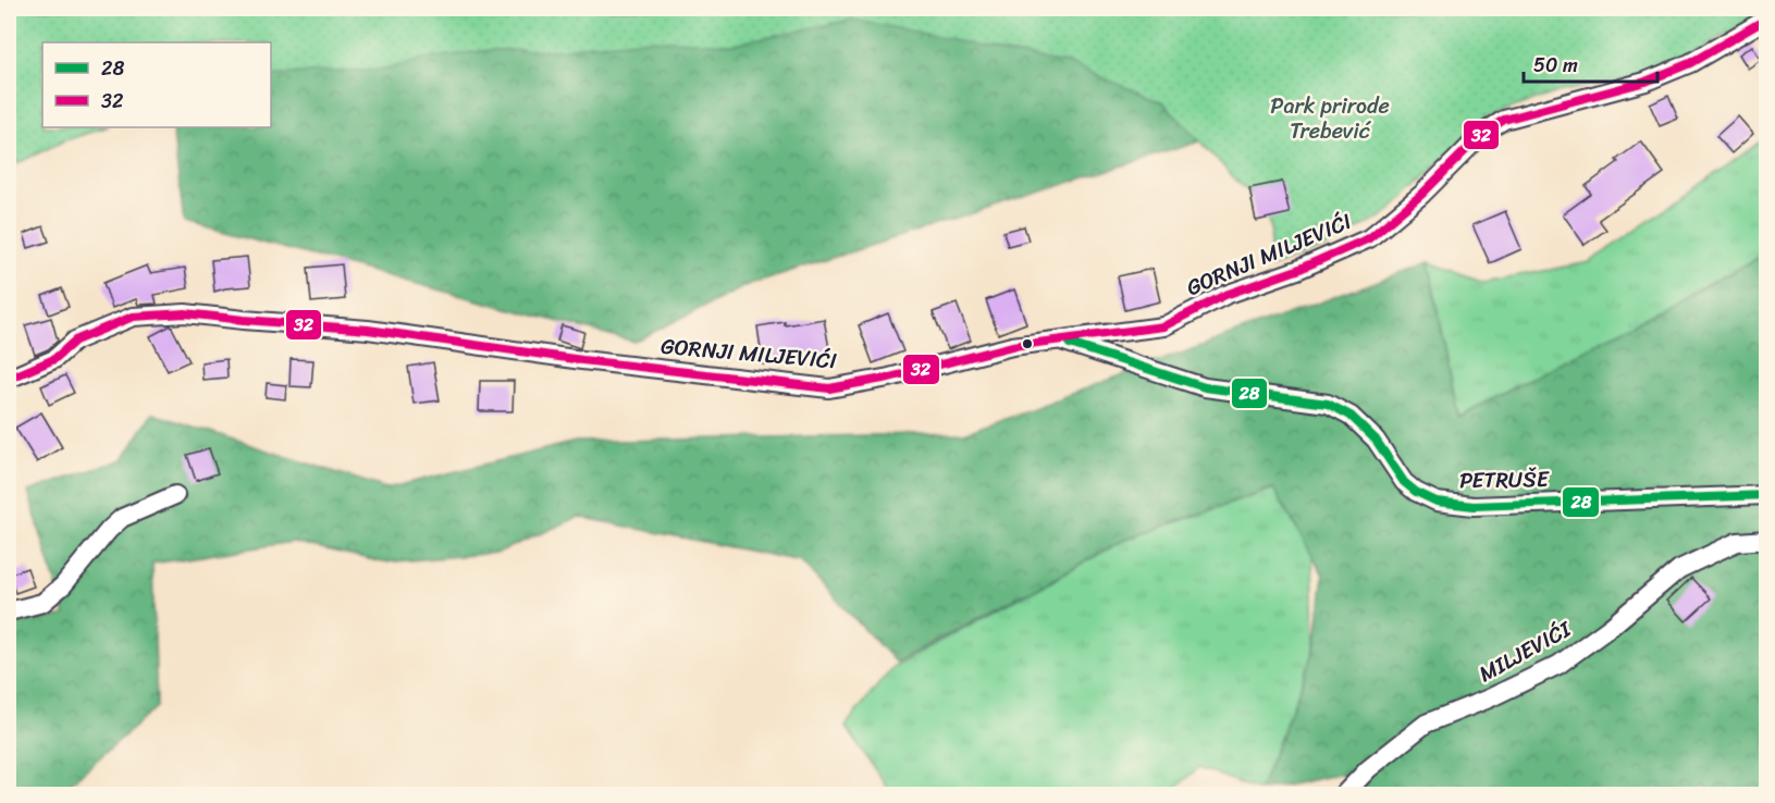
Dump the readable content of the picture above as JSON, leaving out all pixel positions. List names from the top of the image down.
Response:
{
  "streets": {
    "street": ["GORNJI MILJEVIĆI", "PETRUŠE", "MILJEVIĆI"]
  },
  "crossings": [
    ["GORNJI MILJEVIĆI", "PETRUŠE"]
  ],
  "parks": ["Park prirode Trebević"],
  "lines": ["transit line 32", "transit line 28"],
  "legend": ["28", "32"],
  "scale_bar": "50 m"
}
